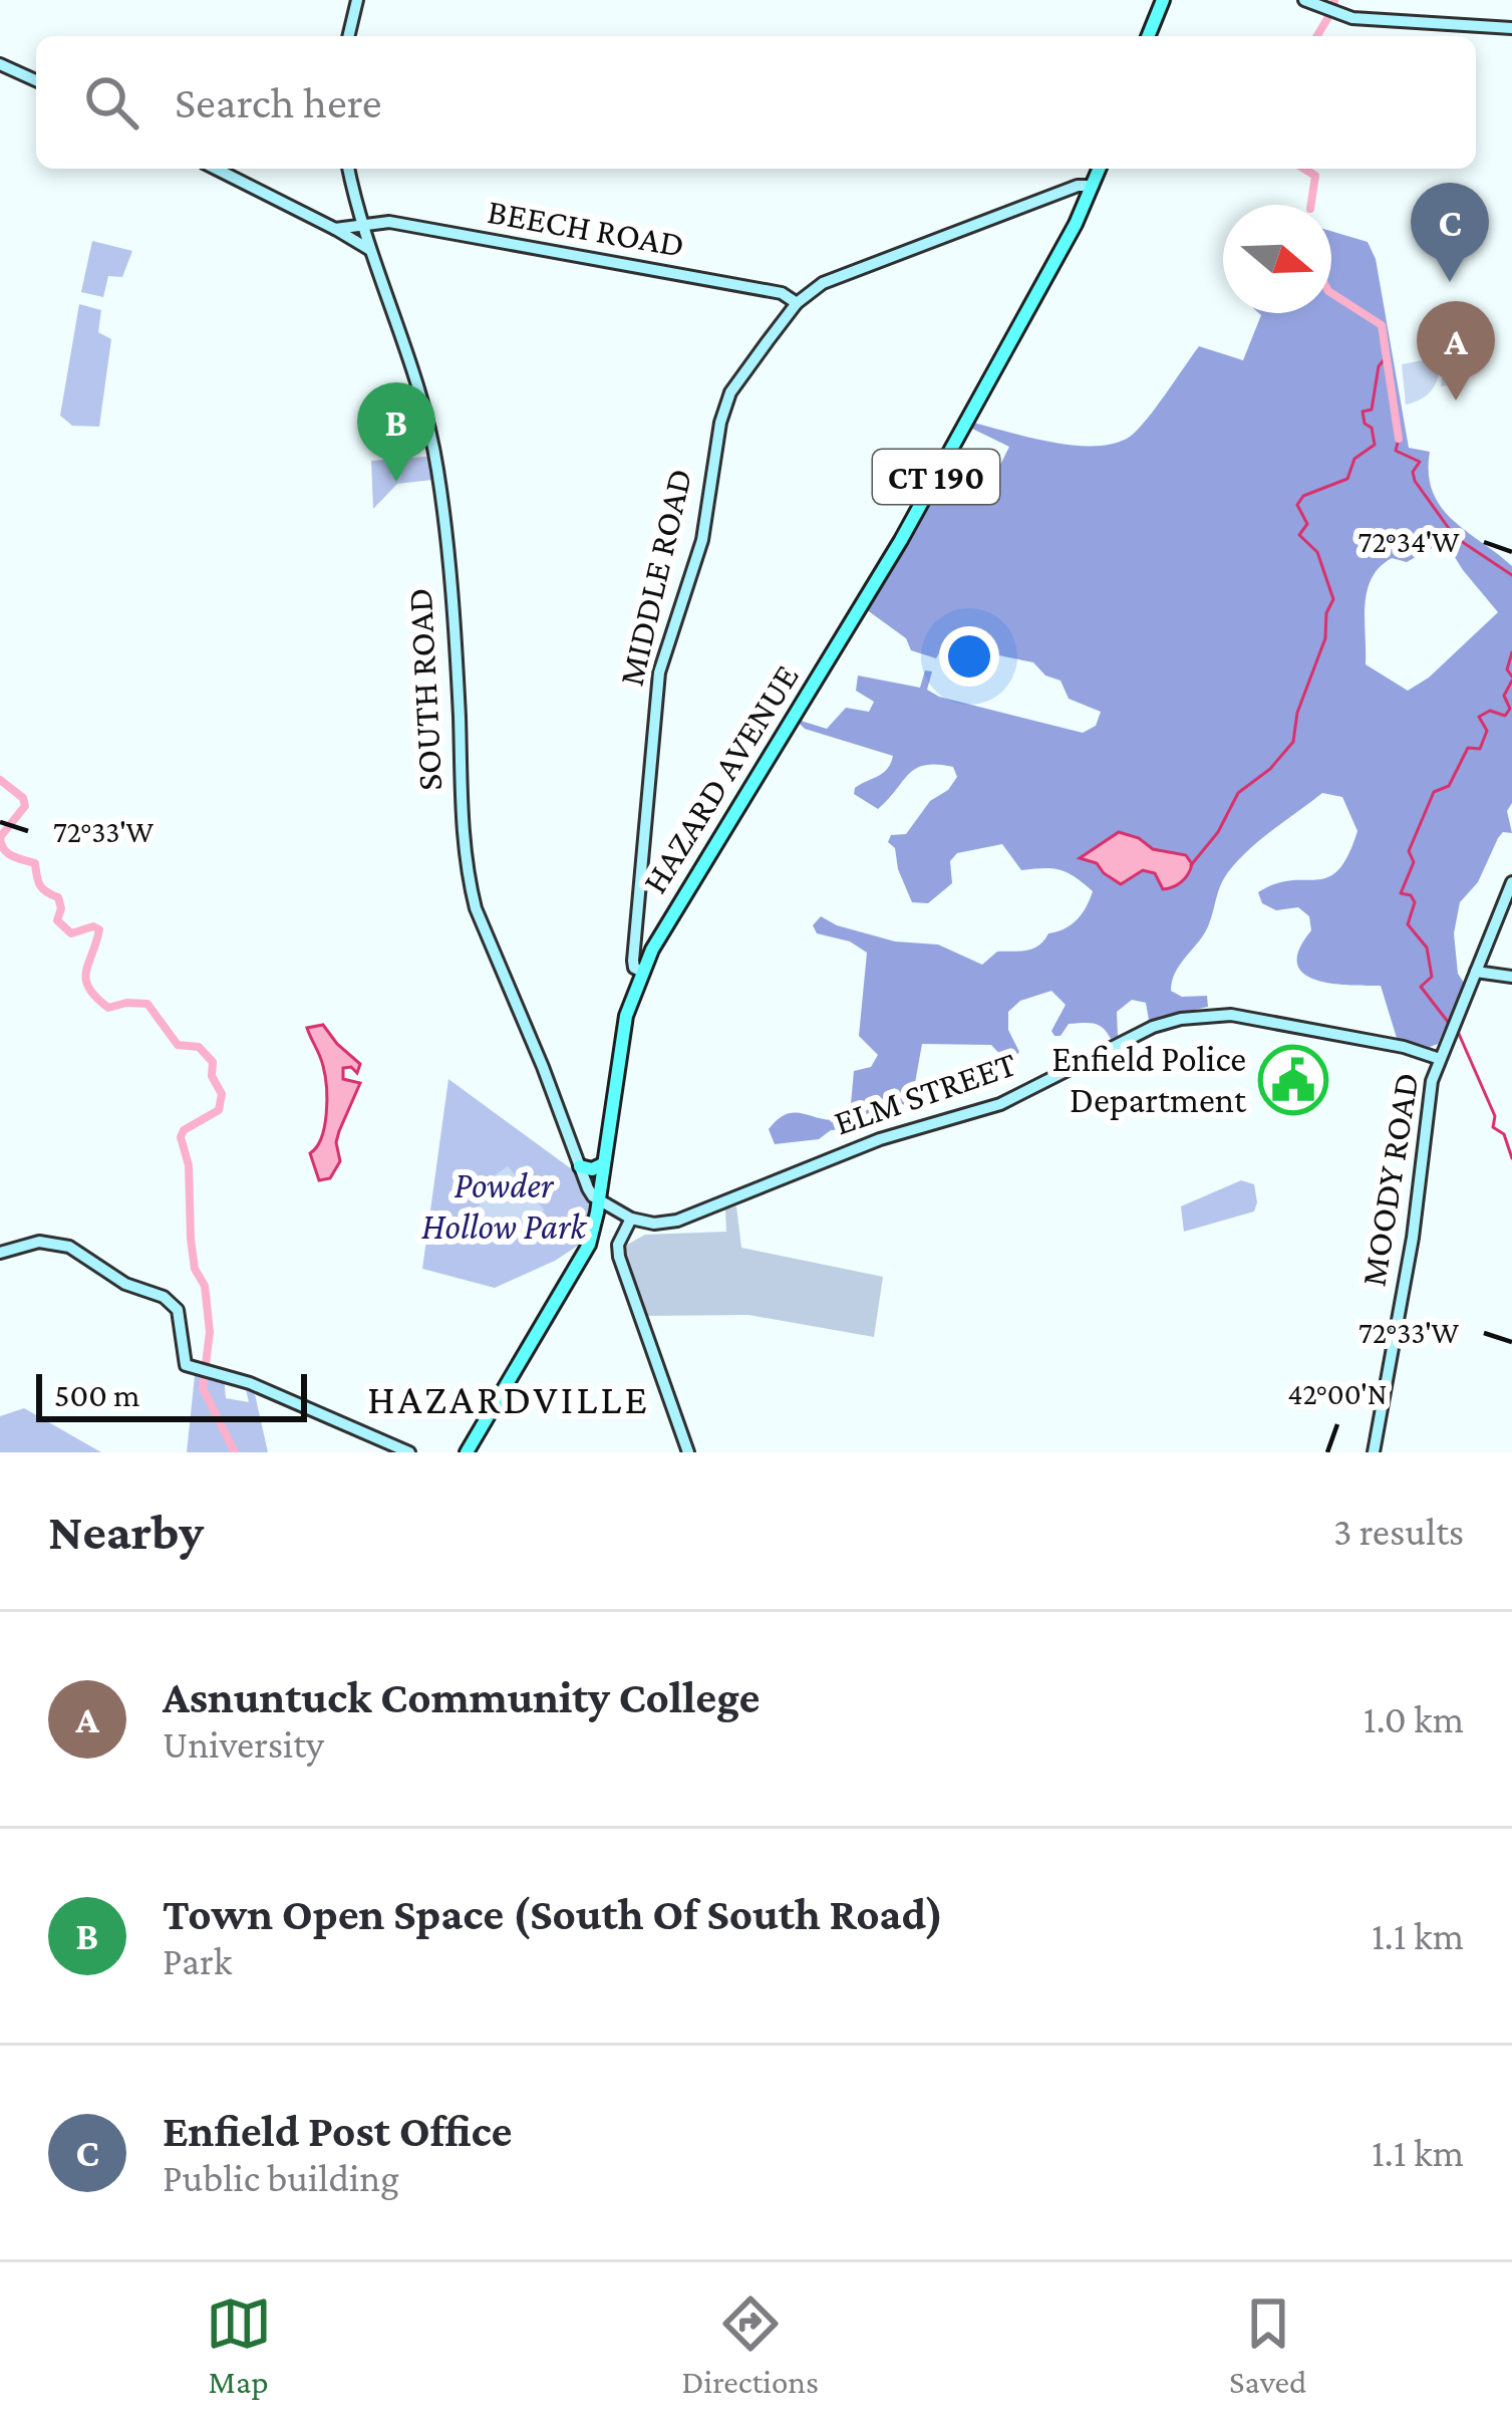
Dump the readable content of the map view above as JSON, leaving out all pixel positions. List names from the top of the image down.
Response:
{
  "streets": {
    "main road": ["CT 190", "HAZARD AVENUE"],
    "street": [
      "BEECH ROAD",
      "MIDDLE ROAD",
      "SOUTH ROAD",
      "ELM STREET",
      "MOODY ROAD"
    ]
  },
  "crossings": [
    ["BEECH ROAD", "MIDDLE ROAD"],
    ["BEECH ROAD", "SOUTH ROAD"],
    ["MIDDLE ROAD", "HAZARD AVENUE"],
    ["SOUTH ROAD", "HAZARD AVENUE"],
    ["ELM STREET", "MOODY ROAD"]
  ],
  "districts": ["HAZARDVILLE"],
  "parks": ["Powder Hollow Park"],
  "places": {
    "public building": ["Enfield Police Department"]
  },
  "scale_bar": "500 m",
  "north": "right",
  "page": {
    "search": "Search here",
    "pins": ["C", "A", "B"],
    "scale": "500 m",
    "heading": ["Nearby", "3 results"],
    "list": [
      {
        "mark": "A",
        "name": "Asnuntuck Community College",
        "note": "University",
        "value": "1.0 km"
      },
      {
        "mark": "B",
        "name": "Town Open Space (South Of South Road)",
        "note": "Park",
        "value": "1.1 km"
      },
      {
        "mark": "C",
        "name": "Enfield Post Office",
        "note": "Public building",
        "value": "1.1 km"
      }
    ],
    "nav": ["Map", "Directions", "Saved"]
  },
  "coordinates": ["72°34'W", "72°33'W", "42°00'N"]
}
